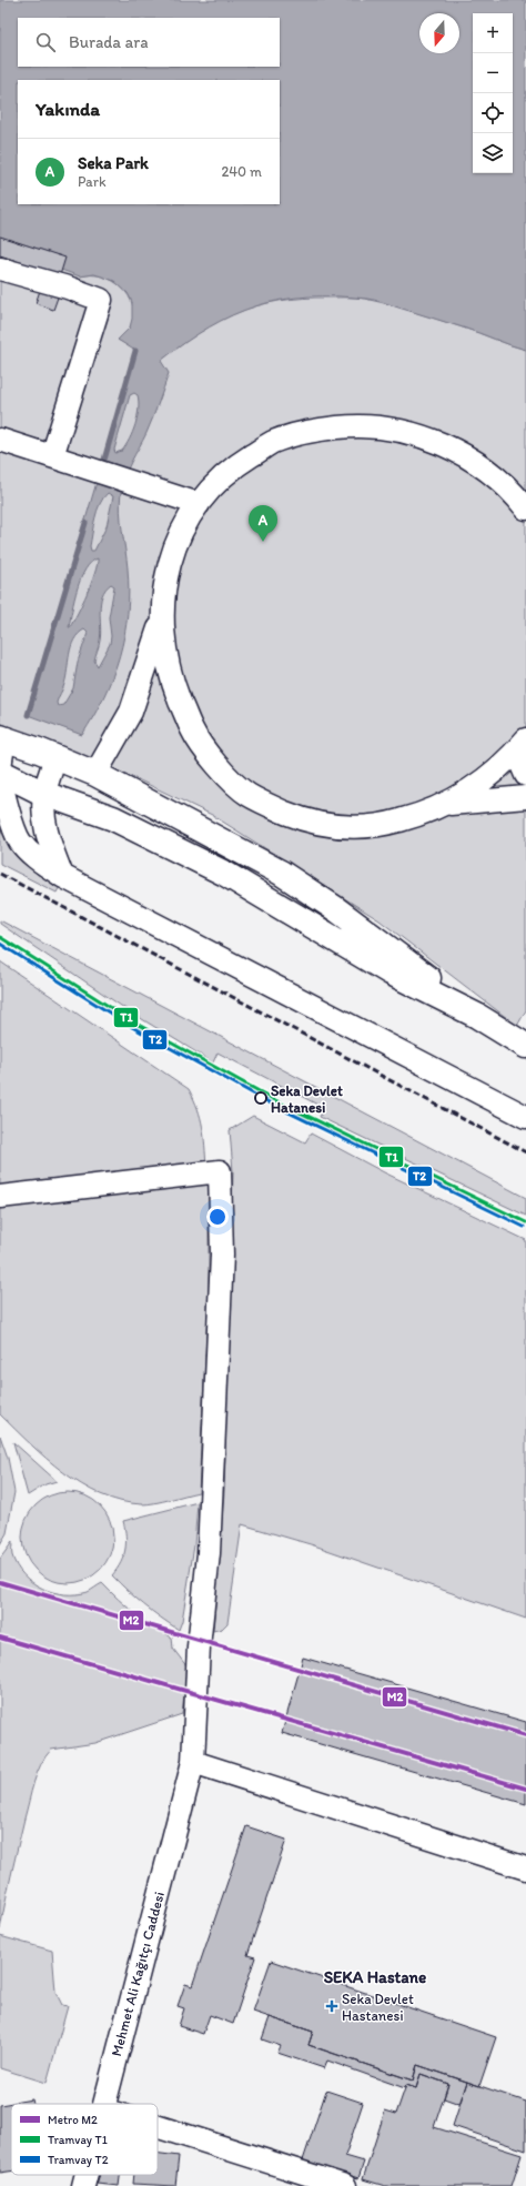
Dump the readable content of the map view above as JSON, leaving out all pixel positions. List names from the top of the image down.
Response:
{
  "streets": {
    "street": ["Mehmet Ali Kağıtçı Caddesi"]
  },
  "districts": ["SEKA Hastane"],
  "places": {
    "other": ["Seka Devlet Hatanesi"],
    "health": ["Seka Devlet Hastanesi"]
  },
  "lines": ["tram line T1", "tram line T2", "metro line M2"],
  "legend": ["Metro M2", "Tramvay T1", "Tramvay T2"],
  "north": "bottom",
  "page": {
    "map_buttons": ["+", "−"],
    "search": "Burada ara",
    "heading": "Yakında",
    "list": [
      {
        "mark": "A",
        "name": "Seka Park",
        "note": "Park",
        "value": "240 m"
      }
    ],
    "pins": "A"
  }
}
